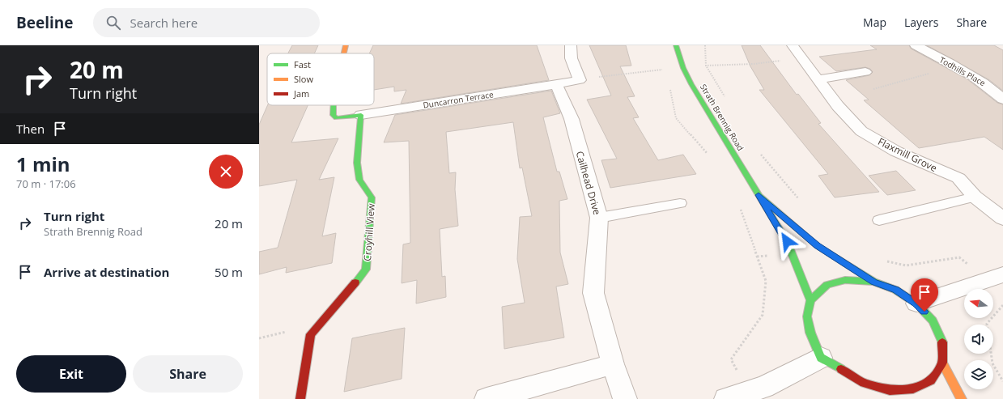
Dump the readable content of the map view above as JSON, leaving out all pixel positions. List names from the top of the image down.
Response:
{
  "streets": {
    "street": [
      "Todhills Place",
      "Duncarron Terrace",
      "Strath Brennig Road",
      "Flaxmill Grove",
      "Cailhead Drive",
      "Croyhill View"
    ]
  },
  "crossings": [
    ["Duncarron Terrace", "Cailhead Drive"],
    ["Duncarron Terrace", "Croyhill View"]
  ],
  "legend": ["Fast", "Slow", "Jam"],
  "north": "left",
  "page": {
    "header": "Beeline",
    "search": "Search here",
    "nav": ["Map", "Layers", "Share"],
    "turn": ["20 m", "Turn right"],
    "then": "Then",
    "heading": ["1 min", "70 m · 17:06"],
    "list": [
      {
        "name": "Turn right",
        "note": "Strath Brennig Road",
        "value": "20 m"
      },
      {
        "name": "Arrive at destination",
        "value": "50 m"
      }
    ],
    "buttons": ["Exit", "Share"]
  }
}
